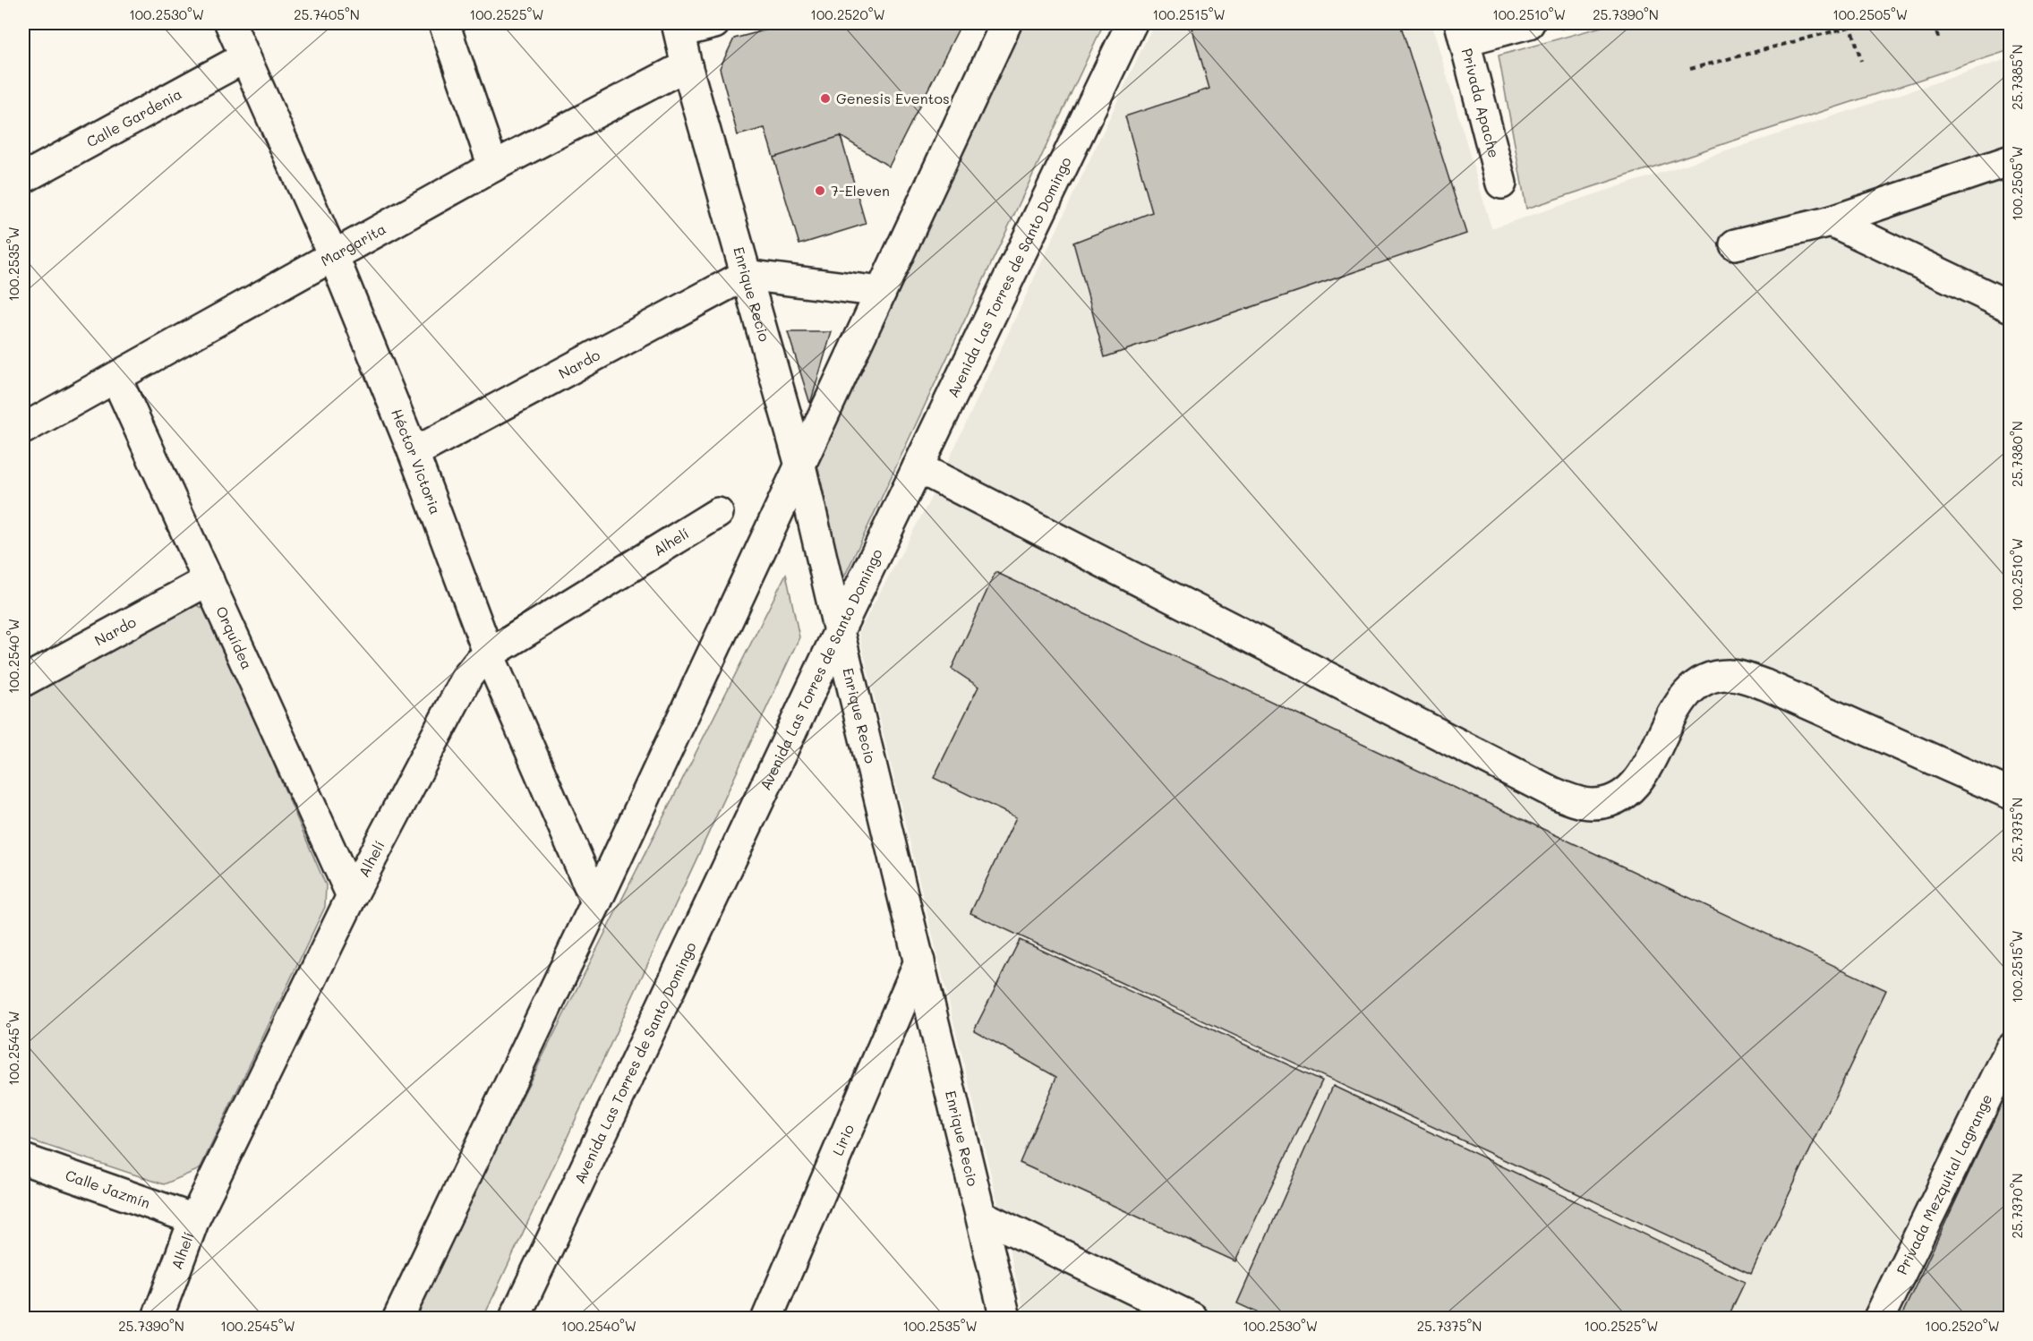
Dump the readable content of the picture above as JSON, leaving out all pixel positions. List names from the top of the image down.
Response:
{
  "streets": {
    "street": [
      "Privada Apache",
      "Calle Gardenia",
      "Margarita",
      "Avenida Las Torres de Santo Domingo",
      "Enrique Recio",
      "Nardo",
      "Héctor Victoria",
      "Alhelí",
      "Orquídea",
      "Lirio",
      "Privada Mezquital Lagrange",
      "Calle Jazmín"
    ]
  },
  "crossings": [
    ["Calle Gardenia", "Héctor Victoria"],
    ["Margarita", "Enrique Recio"],
    ["Margarita", "Héctor Victoria"],
    ["Margarita", "Orquídea"],
    ["Avenida Las Torres de Santo Domingo", "Enrique Recio"],
    ["Enrique Recio", "Nardo"],
    ["Enrique Recio", "Lirio"],
    ["Nardo", "Héctor Victoria"],
    ["Nardo", "Orquídea"],
    ["Héctor Victoria", "Alhelí"],
    ["Alhelí", "Orquídea"],
    ["Alhelí", "Calle Jazmín"]
  ],
  "places": ["Genesis Eventos", "7-Eleven"],
  "coordinates": [
    "100.2530°W",
    "25.7405°N",
    "100.2525°W",
    "100.2520°W",
    "100.2515°W",
    "100.2510°W",
    "25.7390°N",
    "100.2505°W",
    "25.7385°N",
    "100.2535°W",
    "25.7380°N",
    "100.2540°W",
    "25.7375°N",
    "100.2545°W",
    "25.7370°N"
  ]
}
